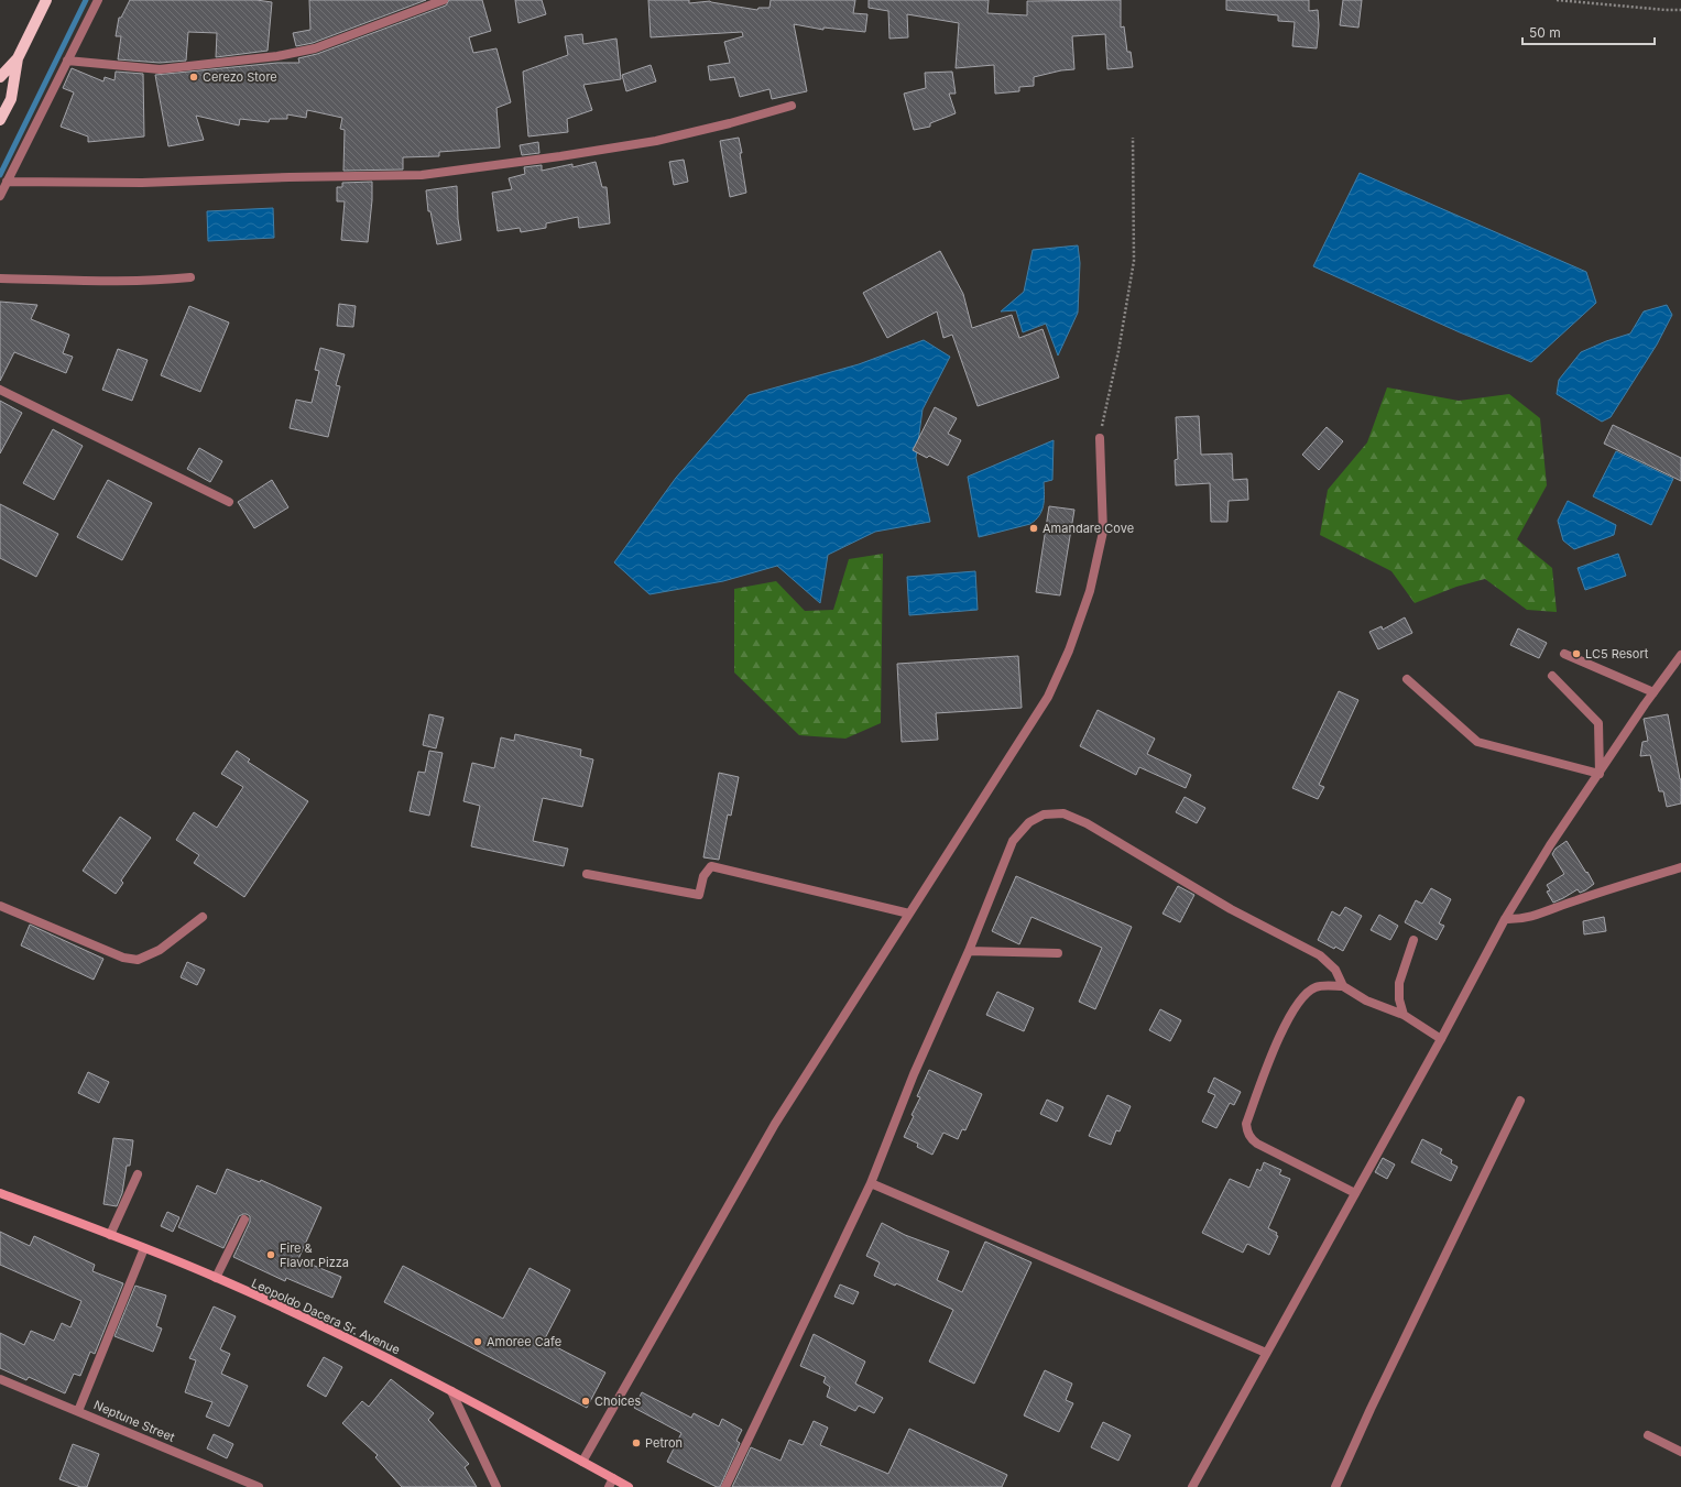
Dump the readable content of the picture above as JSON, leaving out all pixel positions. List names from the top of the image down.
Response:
{
  "streets": {
    "main road": ["Leopoldo Dacera Sr. Avenue"],
    "street": ["Neptune Street"]
  },
  "places": [
    "Cerezo Store",
    "Amandare Cove",
    "LC5 Resort",
    "Fire & Flavor Pizza",
    "Amoree Cafe",
    "Choices",
    "Petron"
  ],
  "scale_bar": "50 m"
}
